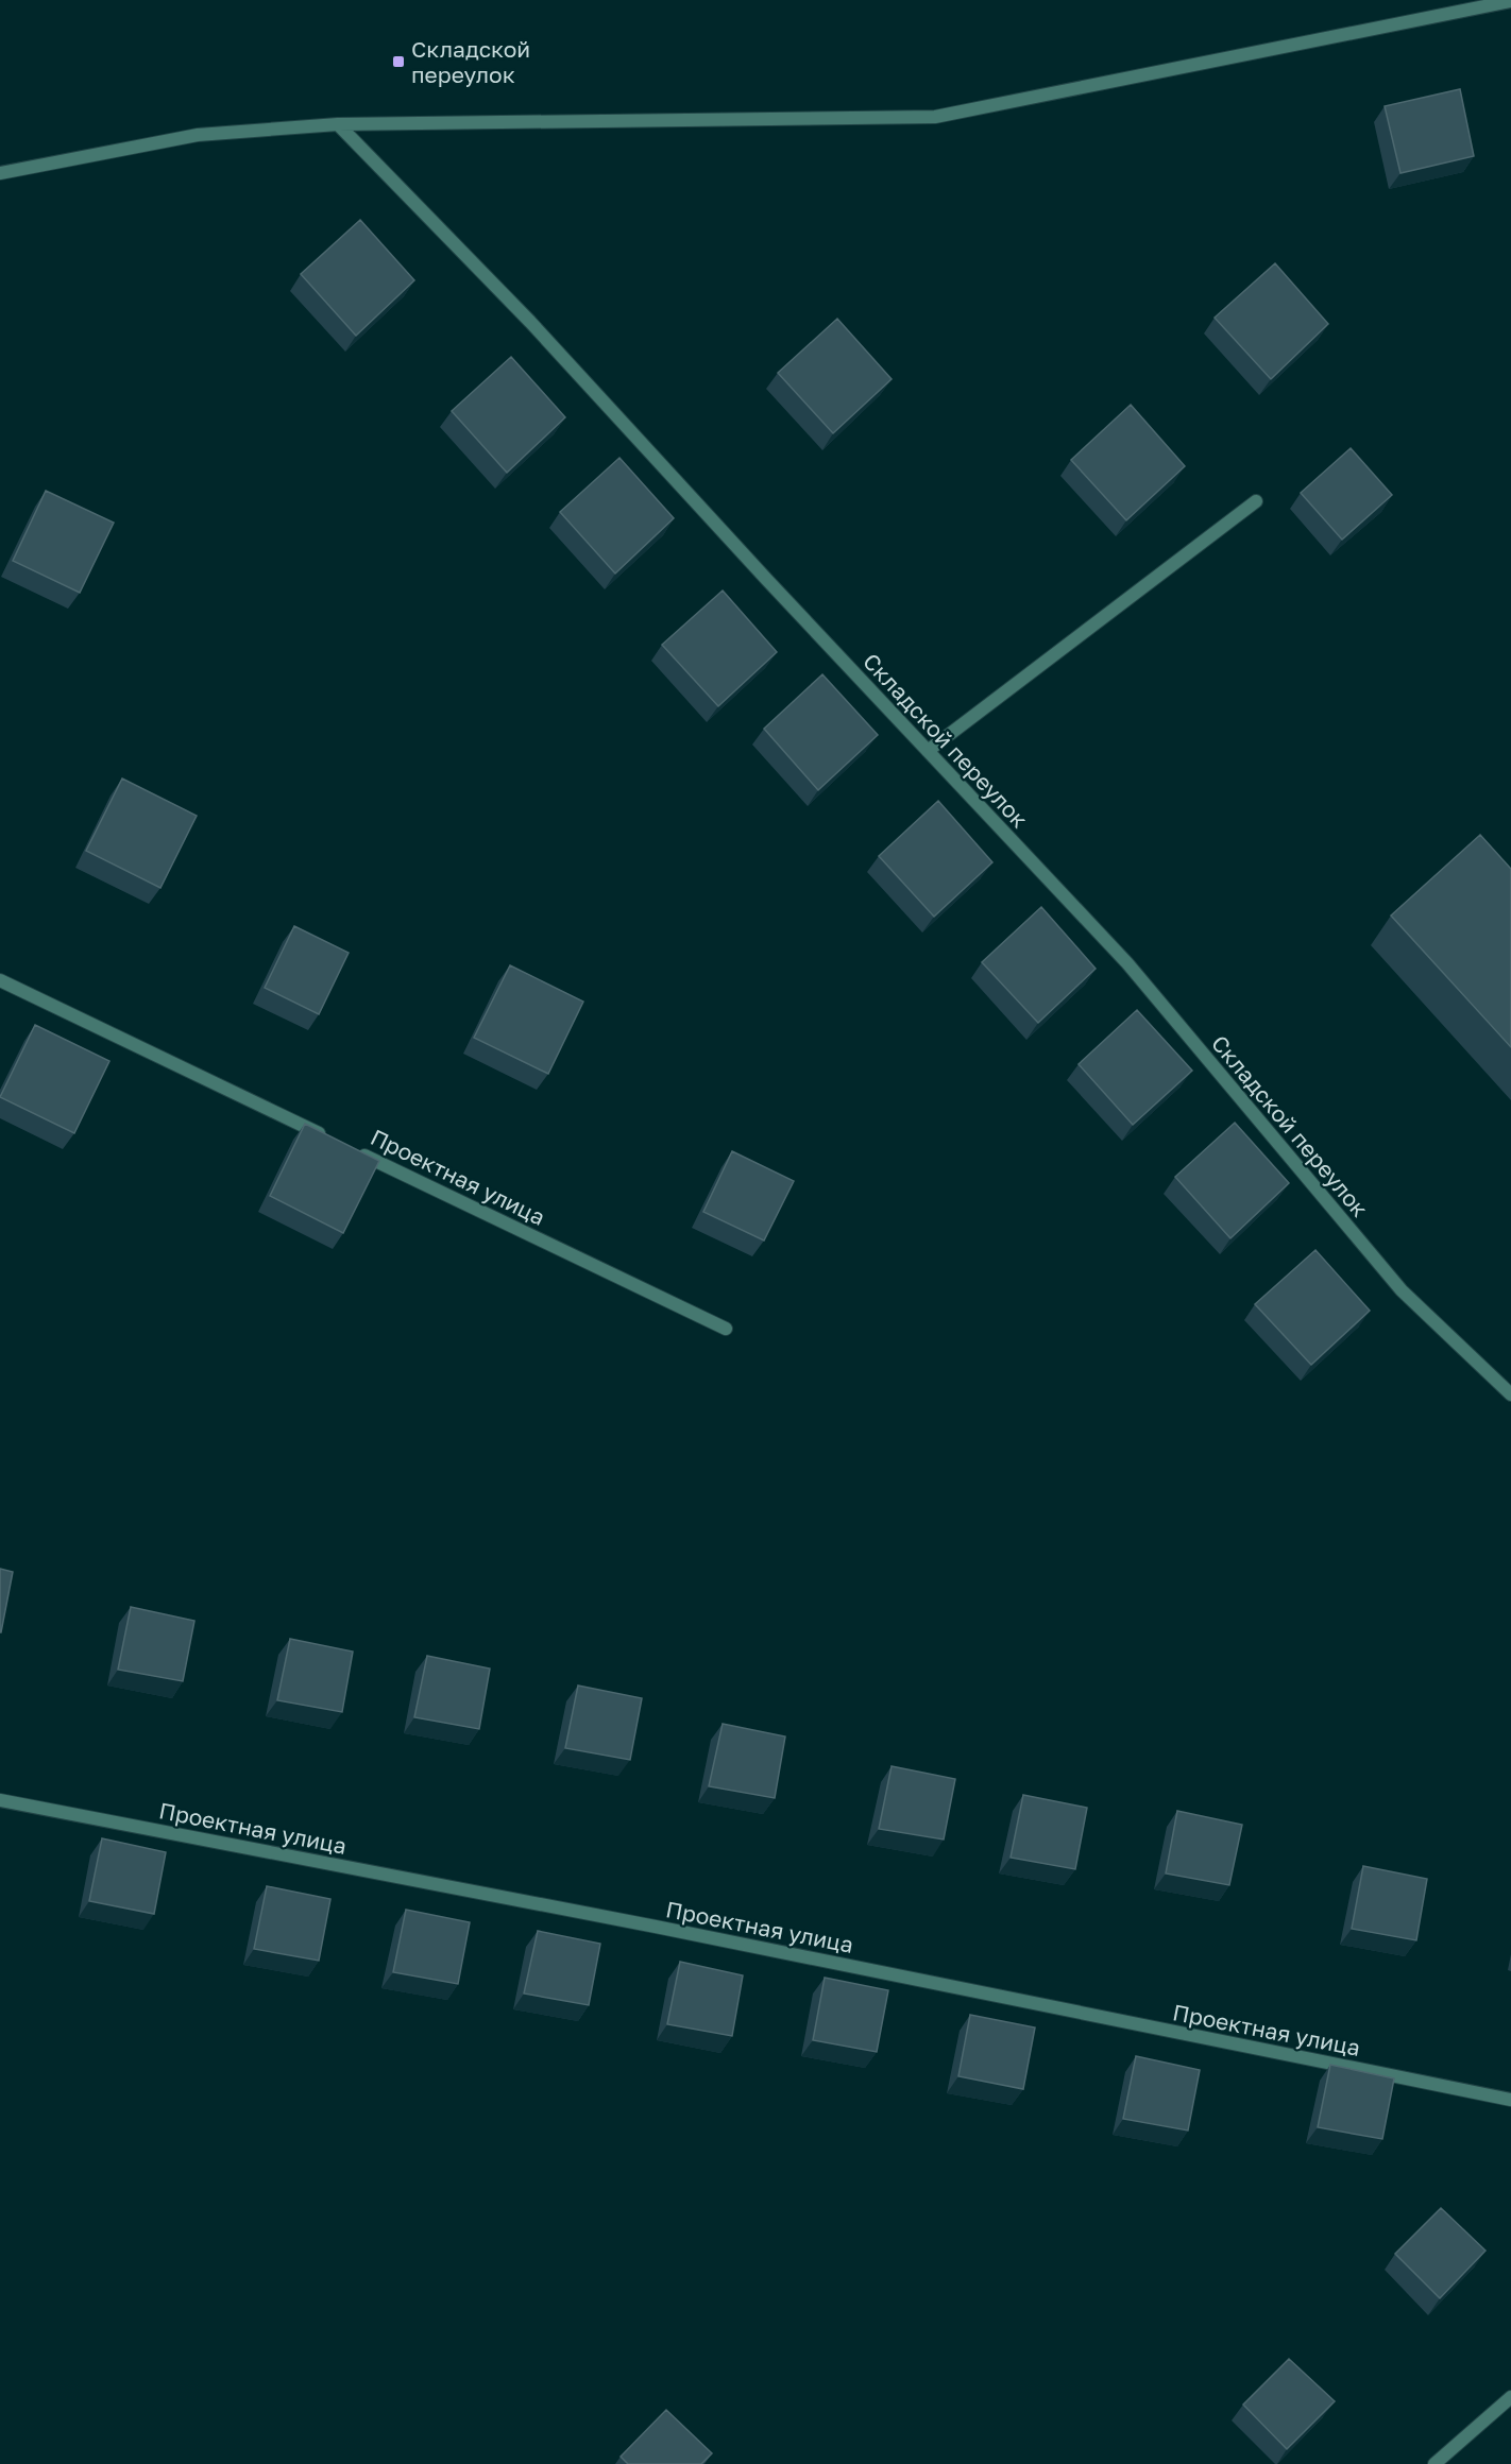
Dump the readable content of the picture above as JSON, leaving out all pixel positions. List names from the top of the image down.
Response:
{
  "streets": {
    "street": ["Складской переулок", "Проектная улица"]
  },
  "places": {
    "transit": ["Складской переулок"]
  }
}
